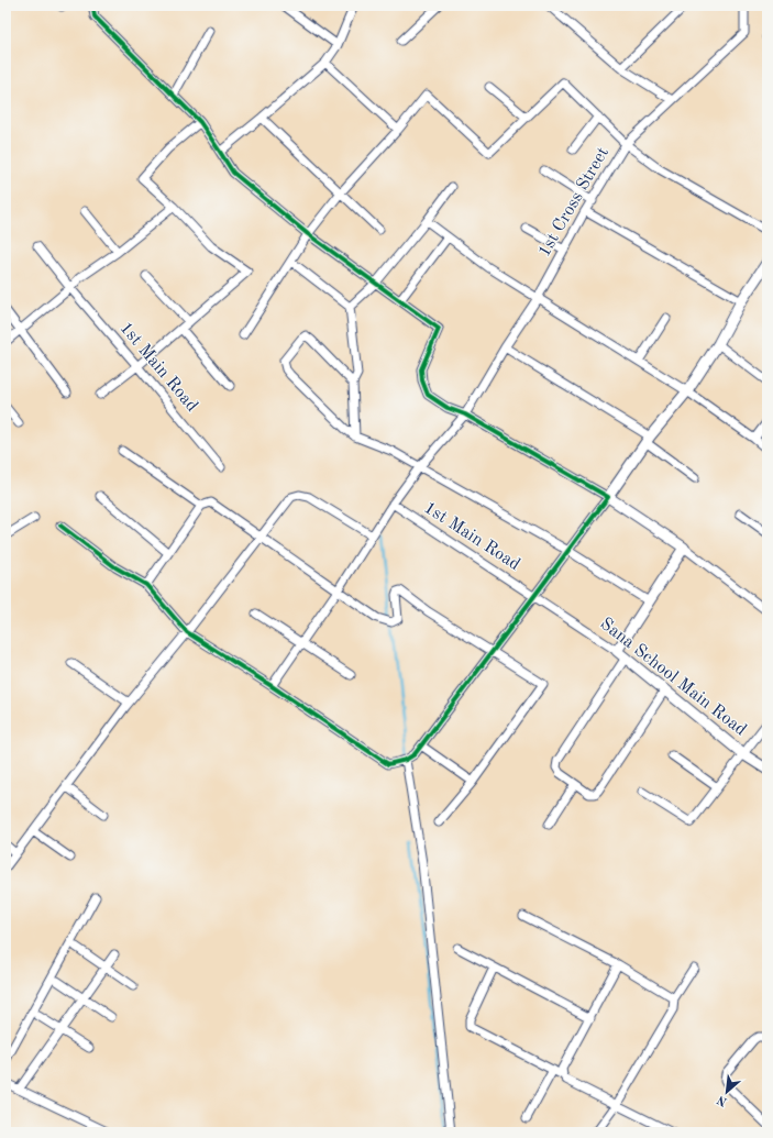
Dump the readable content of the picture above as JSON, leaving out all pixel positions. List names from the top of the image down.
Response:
{
  "streets": {
    "street": ["1st Cross Street", "1st Main Road", "Sana School Main Road"]
  },
  "crossings": [
    ["1st Cross Street", "1st Main Road"],
    ["1st Main Road", "Sana School Main Road"]
  ],
  "north": "bottom left"
}
